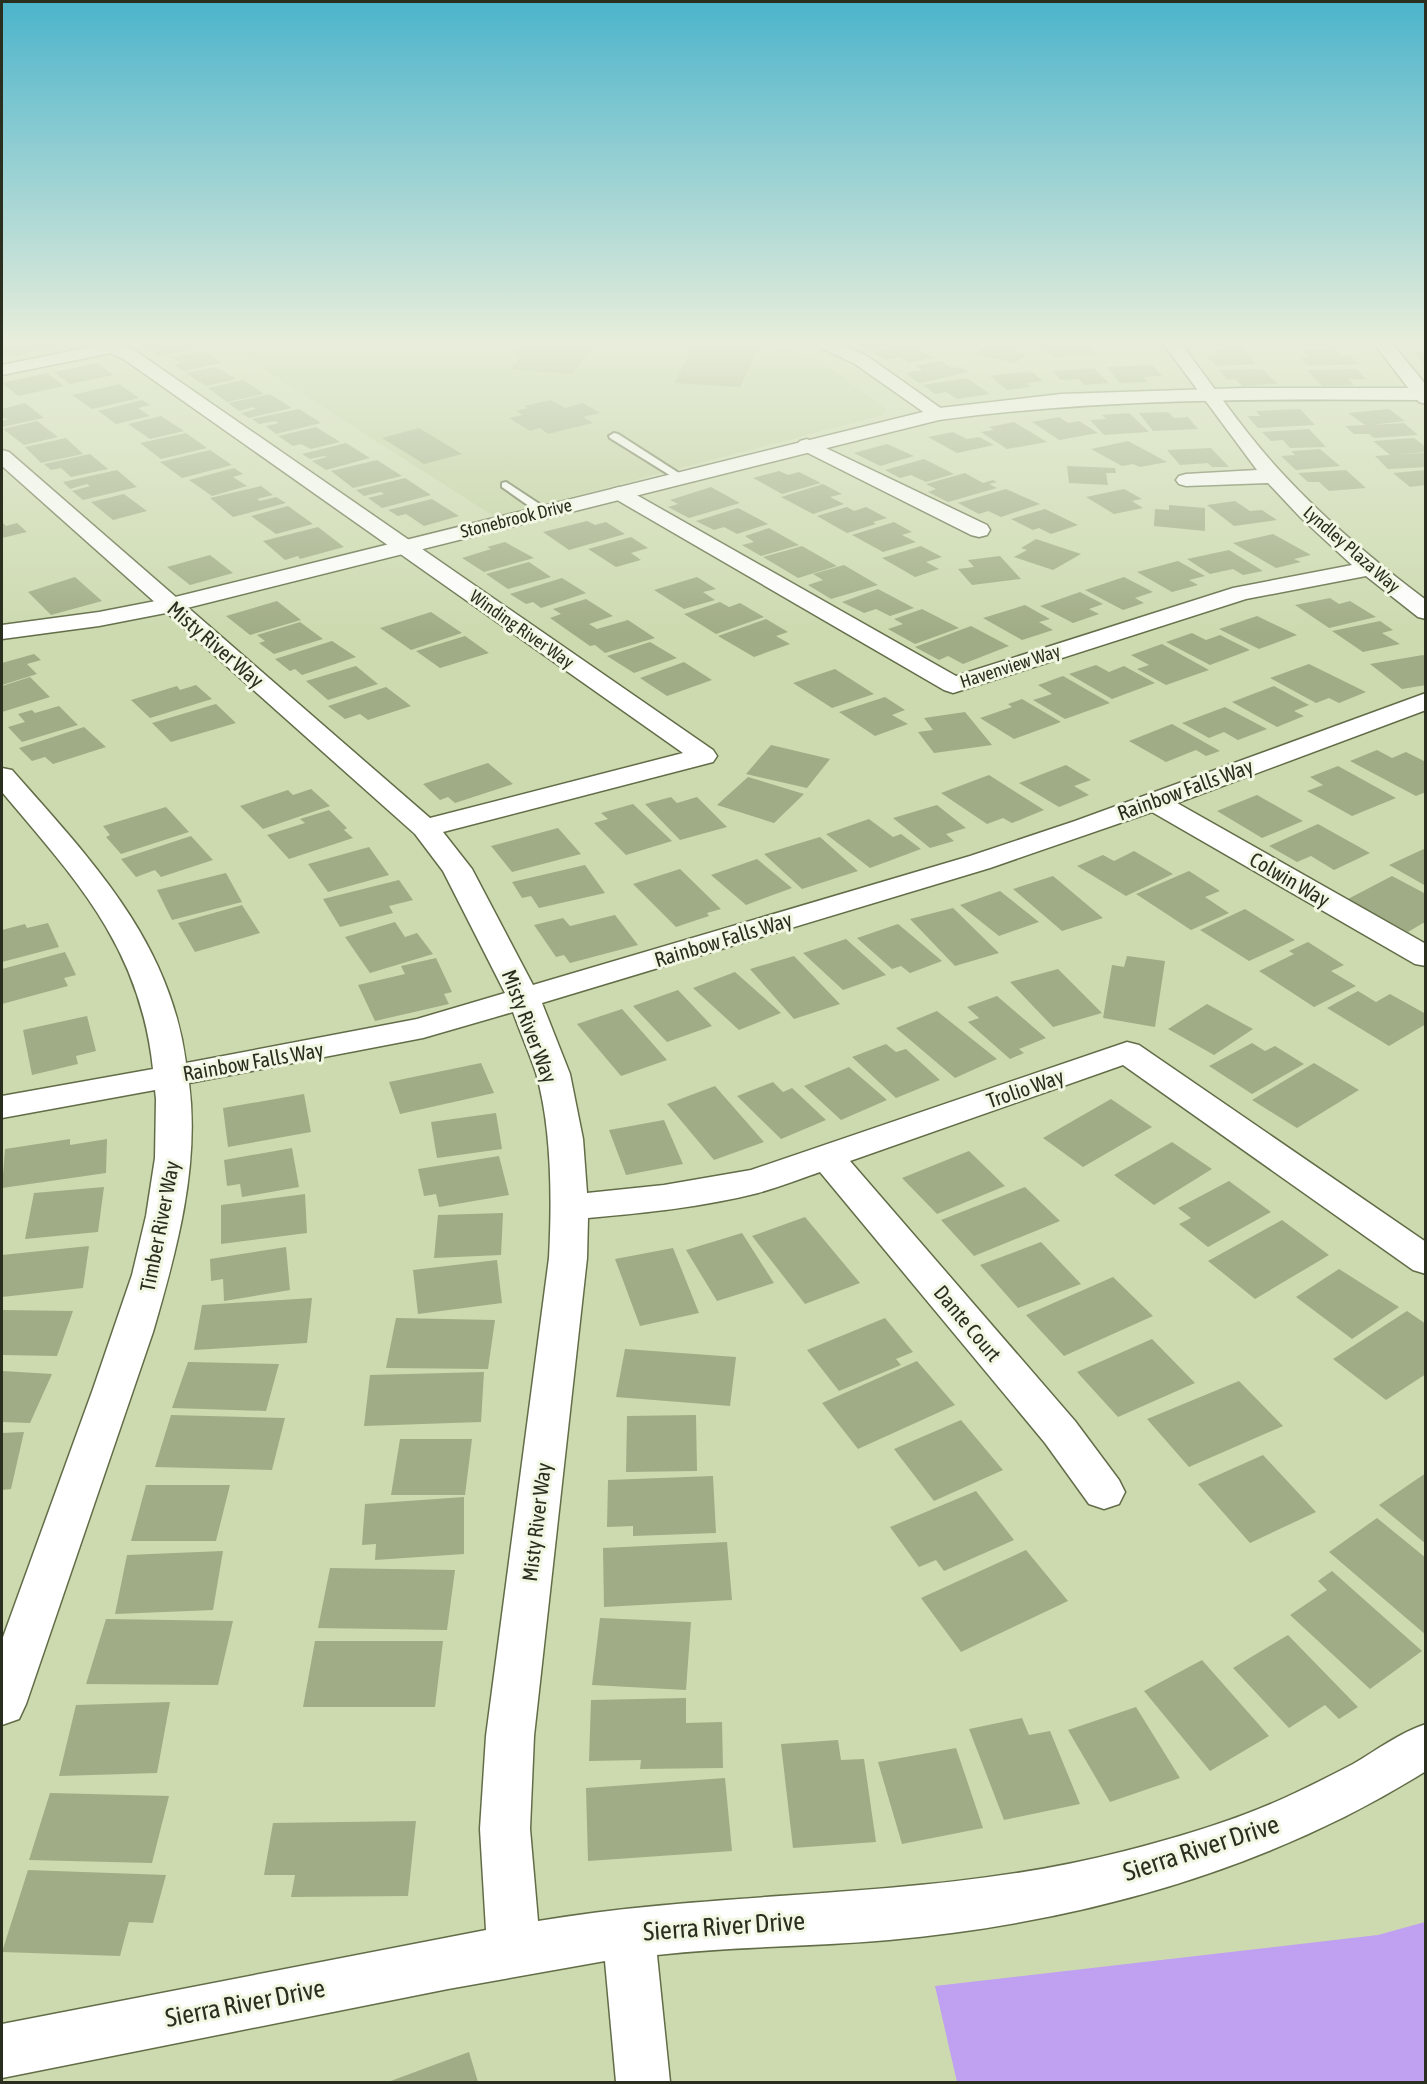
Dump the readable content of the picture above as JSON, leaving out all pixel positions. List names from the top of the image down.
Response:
{
  "streets": {
    "street": [
      "Stonebrook Drive",
      "Lyndley Plaza Way",
      "Winding River Way",
      "Misty River Way",
      "Havenview Way",
      "Rainbow Falls Way",
      "Colwin Way",
      "Trolio Way",
      "Timber River Way",
      "Dante Court",
      "Sierra River Drive"
    ]
  },
  "crossings": [
    ["Stonebrook Drive", "Winding River Way"],
    ["Stonebrook Drive", "Misty River Way"],
    ["Stonebrook Drive", "Havenview Way"],
    ["Lyndley Plaza Way", "Havenview Way"],
    ["Winding River Way", "Misty River Way"],
    ["Misty River Way", "Rainbow Falls Way"],
    ["Misty River Way", "Trolio Way"],
    ["Misty River Way", "Sierra River Drive"],
    ["Rainbow Falls Way", "Colwin Way"],
    ["Rainbow Falls Way", "Timber River Way"],
    ["Trolio Way", "Dante Court"]
  ]
}
